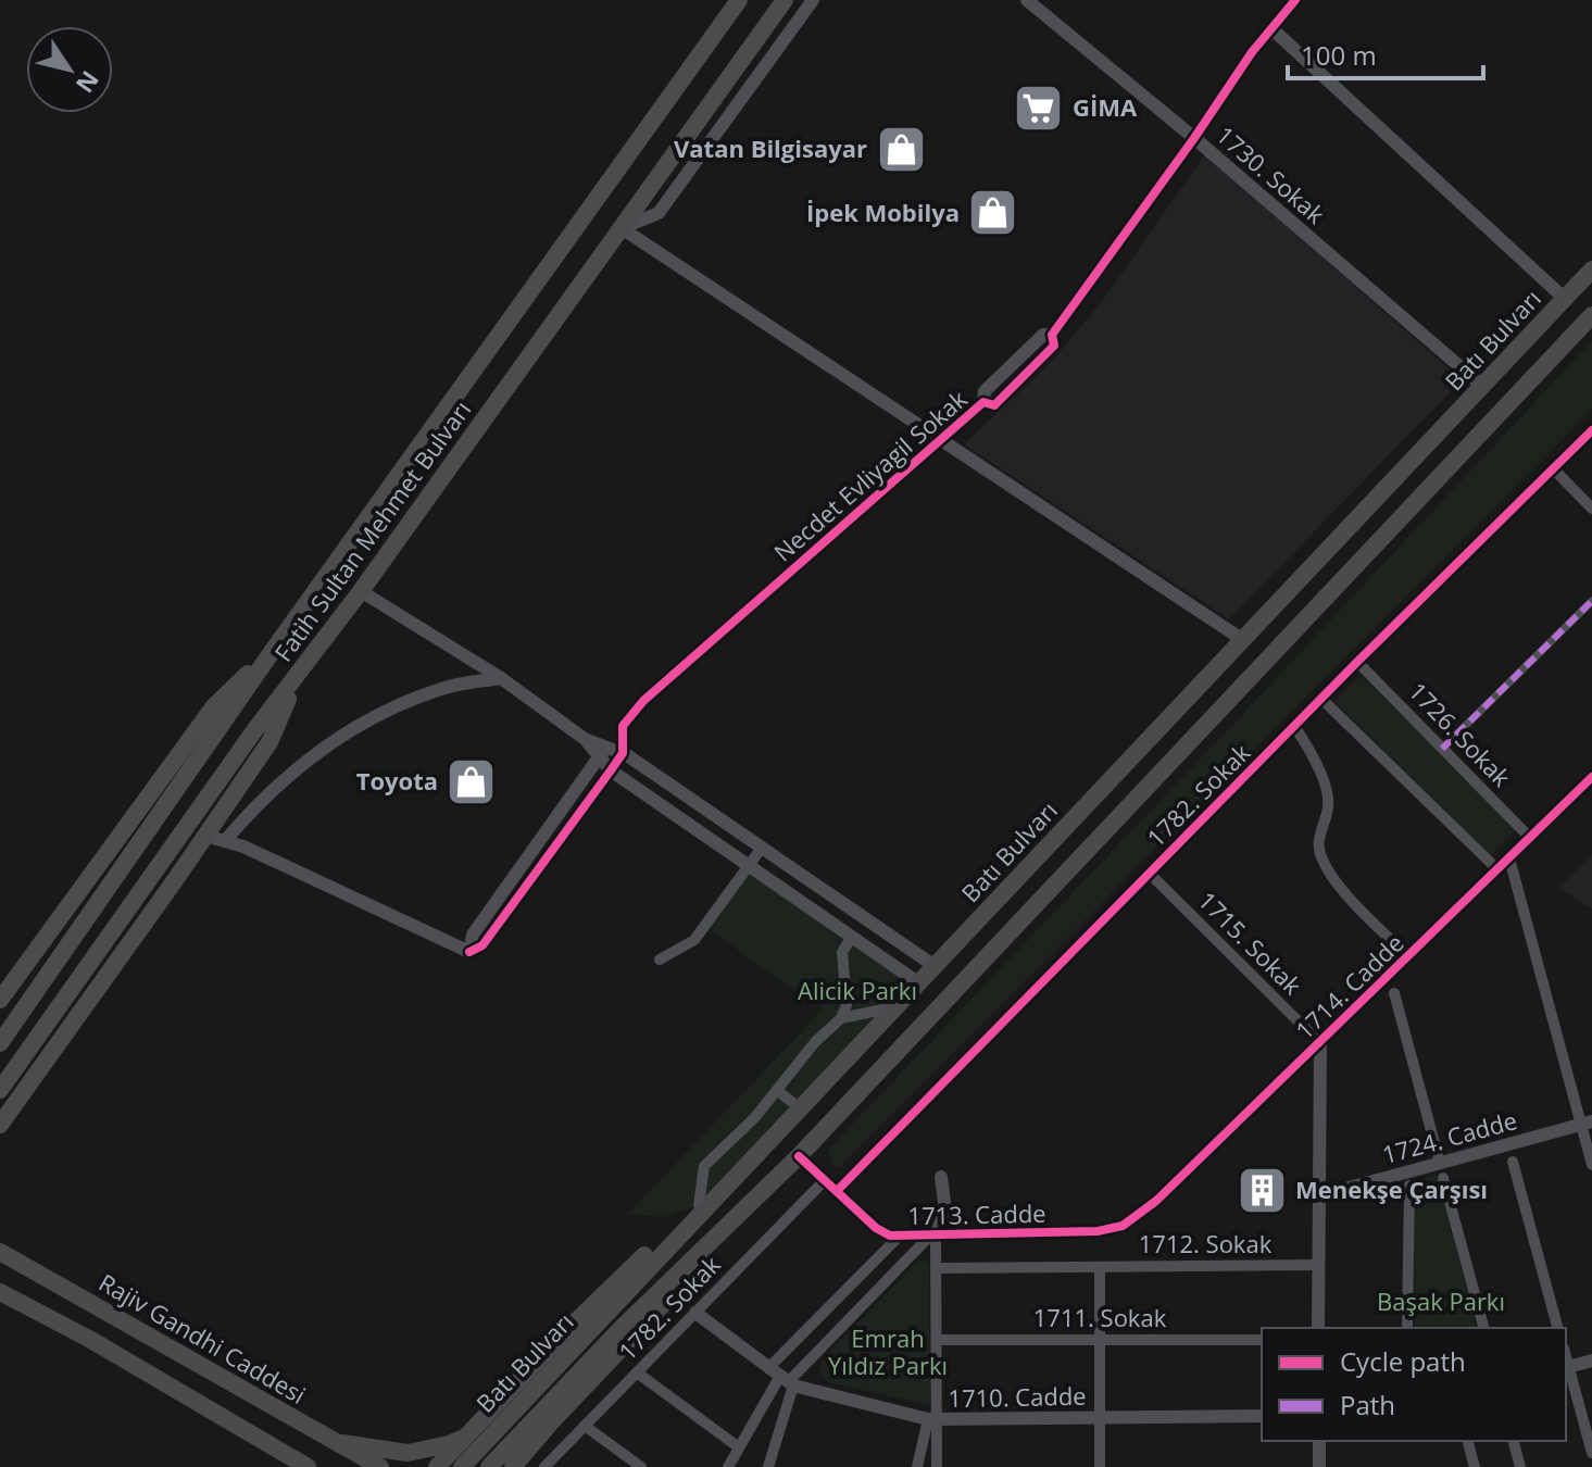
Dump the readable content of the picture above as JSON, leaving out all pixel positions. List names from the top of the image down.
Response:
{
  "streets": {
    "highway": ["Fatih Sultan Mehmet Bulvarı"],
    "main road": ["Batı Bulvarı", "Rajiv Gandhi Caddesi"],
    "street": [
      "1730. Sokak",
      "Necdet Evliyagil Sokak",
      "1726. Sokak",
      "1782. Sokak",
      "1715. Sokak",
      "1714. Cadde",
      "1724. Cadde",
      "1713. Cadde",
      "1712. Sokak",
      "1711. Sokak",
      "1710. Cadde"
    ]
  },
  "crossings": [
    ["1730. Sokak", "Batı Bulvarı"],
    ["1730. Sokak", "Necdet Evliyagil Sokak"],
    ["Batı Bulvarı", "1713. Cadde"],
    ["1726. Sokak", "1782. Sokak"],
    ["1726. Sokak", "1714. Cadde"],
    ["1782. Sokak", "1715. Sokak"],
    ["1782. Sokak", "1713. Cadde"],
    ["1782. Sokak", "1710. Cadde"],
    ["1715. Sokak", "1714. Cadde"],
    ["1714. Cadde", "1713. Cadde"]
  ],
  "parks": ["Alicik Parkı", "Başak Parkı", "Emrah Yıldız Parkı"],
  "places": {
    "supermarket": ["GİMA"],
    "shop": ["Vatan Bilgisayar", "İpek Mobilya", "Toyota"],
    "building": ["Menekşe Çarşısı"]
  },
  "legend": ["Cycle path", "Path"],
  "scale_bar": "100 m",
  "north": "bottom right"
}
